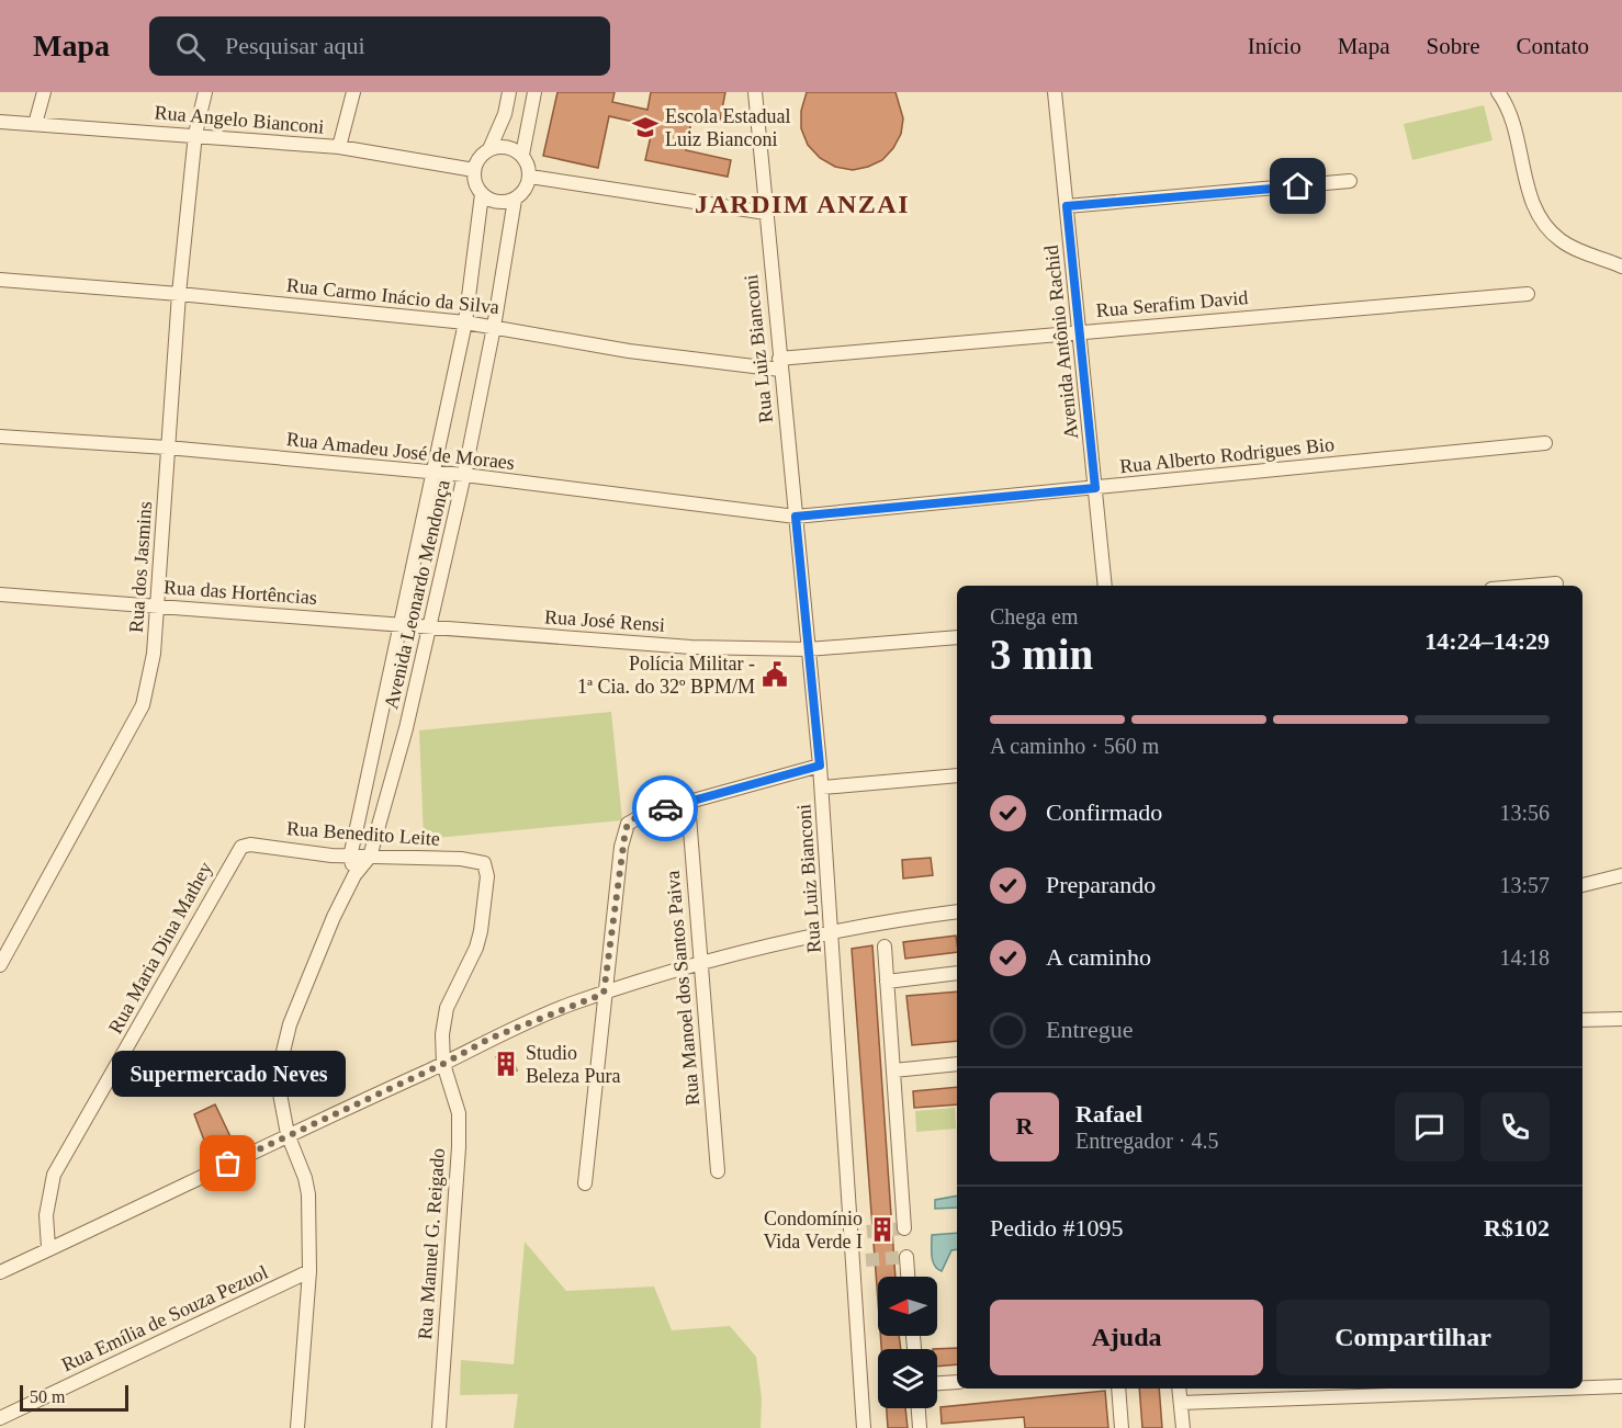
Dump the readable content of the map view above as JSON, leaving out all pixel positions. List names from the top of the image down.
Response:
{
  "streets": {
    "street": [
      "Rua Angelo Bianconi",
      "Rua Carmo Inácio da Silva",
      "Rua Serafim David",
      "Avenida Antônio Rachid",
      "Rua Luiz Bianconi",
      "Rua Amadeu José de Moraes",
      "Rua Alberto Rodrigues Bio",
      "Rua dos Jasmins",
      "Rua das Hortências",
      "Avenida Leonardo Mendonça",
      "Rua José Rensi",
      "Rua Benedito Leite",
      "Rua Maria Dina Mathey",
      "Rua Manoel dos Santos Paiva",
      "Rua Manuel G. Reigado",
      "Rua Emília de Souza Pezuol"
    ]
  },
  "crossings": [
    ["Rua Angelo Bianconi", "Rua dos Jasmins"],
    ["Rua Angelo Bianconi", "Avenida Leonardo Mendonça"],
    ["Rua Carmo Inácio da Silva", "Rua Serafim David"],
    ["Rua Carmo Inácio da Silva", "Rua Luiz Bianconi"],
    ["Rua Carmo Inácio da Silva", "Rua dos Jasmins"],
    ["Rua Carmo Inácio da Silva", "Avenida Leonardo Mendonça"],
    ["Rua Serafim David", "Avenida Antônio Rachid"],
    ["Rua Serafim David", "Rua Luiz Bianconi"],
    ["Avenida Antônio Rachid", "Rua Alberto Rodrigues Bio"],
    ["Rua Luiz Bianconi", "Rua Amadeu José de Moraes"],
    ["Rua Luiz Bianconi", "Rua Alberto Rodrigues Bio"],
    ["Rua Luiz Bianconi", "Rua José Rensi"],
    ["Rua Amadeu José de Moraes", "Rua Alberto Rodrigues Bio"],
    ["Rua Amadeu José de Moraes", "Rua dos Jasmins"],
    ["Rua Amadeu José de Moraes", "Avenida Leonardo Mendonça"],
    ["Rua dos Jasmins", "Rua das Hortências"],
    ["Rua das Hortências", "Avenida Leonardo Mendonça"],
    ["Rua das Hortências", "Rua José Rensi"],
    ["Avenida Leonardo Mendonça", "Rua José Rensi"],
    ["Avenida Leonardo Mendonça", "Rua Benedito Leite"],
    ["Avenida Leonardo Mendonça", "Rua Emília de Souza Pezuol"],
    ["Rua Benedito Leite", "Rua Maria Dina Mathey"],
    ["Rua Benedito Leite", "Rua Manuel G. Reigado"]
  ],
  "districts": ["JARDIM ANZAI"],
  "places": {
    "school or university": ["Escola Estadual Luiz Bianconi"],
    "public building": ["Polícia Militar - 1ª Cia. do 32º BPM/M"],
    "building": ["Studio Beleza Pura", "Condomínio Vida Verde I"],
    "other": ["Supermercado Neves"]
  },
  "scale_bar": "50 m",
  "north": "left",
  "page": {
    "header": "Mapa",
    "search": "Pesquisar aqui",
    "nav": [
      "Início",
      "Mapa",
      "Sobre",
      "Contato"
    ],
    "heading": ["3 min", "Chega em", "14:24–14:29"],
    "panel": [
      "Rafael",
      "Entregador · 4.5",
      "Pedido #1095",
      "R$102"
    ],
    "bar": "A caminho · 560 m",
    "list": [
      ["Confirmado", "13:56"],
      ["Preparando", "13:57"],
      ["A caminho", "14:18"],
      "Entregue"
    ],
    "bubble": "Supermercado Neves",
    "round": "R",
    "buttons": ["Ajuda", "Compartilhar"],
    "scale": "50 m"
  }
}
